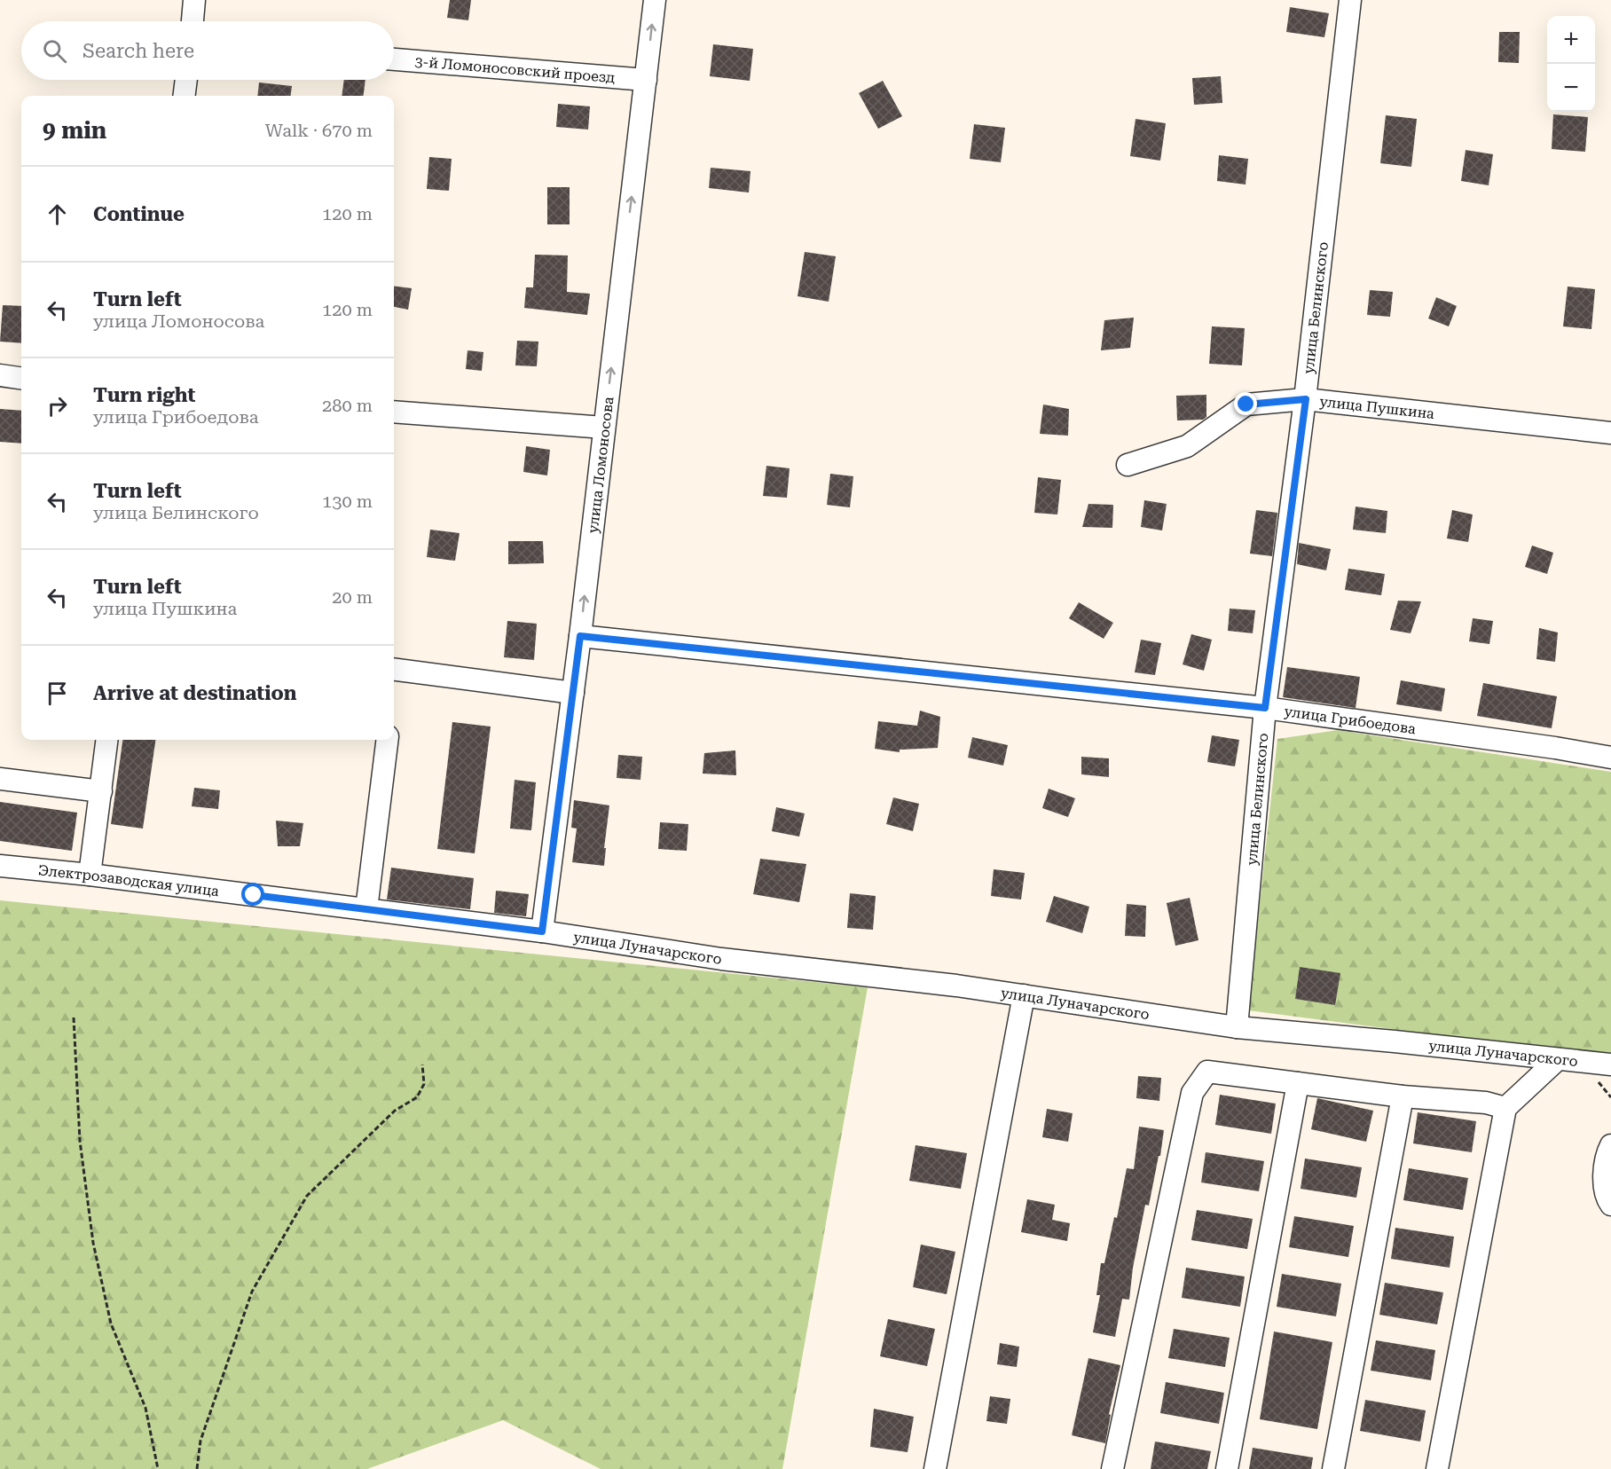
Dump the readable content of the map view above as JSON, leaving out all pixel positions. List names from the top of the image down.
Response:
{
  "streets": {
    "street": [
      "3-й Ломоносовский проезд",
      "улица Белинского",
      "улица Пушкина",
      "улица Ломоносова",
      "улица Грибоедова",
      "Электрозаводская улица",
      "улица Луначарского"
    ]
  },
  "crossings": [
    ["3-й Ломоносовский проезд", "улица Ломоносова"],
    ["улица Белинского", "улица Пушкина"],
    ["улица Белинского", "улица Грибоедова"],
    ["улица Белинского", "улица Луначарского"],
    ["улица Ломоносова", "улица Грибоедова"],
    ["улица Ломоносова", "Электрозаводская улица"],
    ["улица Ломоносова", "улица Луначарского"],
    ["Электрозаводская улица", "улица Луначарского"]
  ],
  "one_way": ["улица Ломоносова"],
  "page": {
    "map_buttons": ["+", "−"],
    "search": "Search here",
    "heading": ["9 min", "Walk · 670 m"],
    "list": [
      ["Continue", "120 m"],
      ["Turn left", "улица Ломоносова", "120 m"],
      ["Turn right", "улица Грибоедова", "280 m"],
      ["Turn left", "улица Белинского", "130 m"],
      ["Turn left", "улица Пушкина", "20 m"],
      "Arrive at destination"
    ]
  }
}
